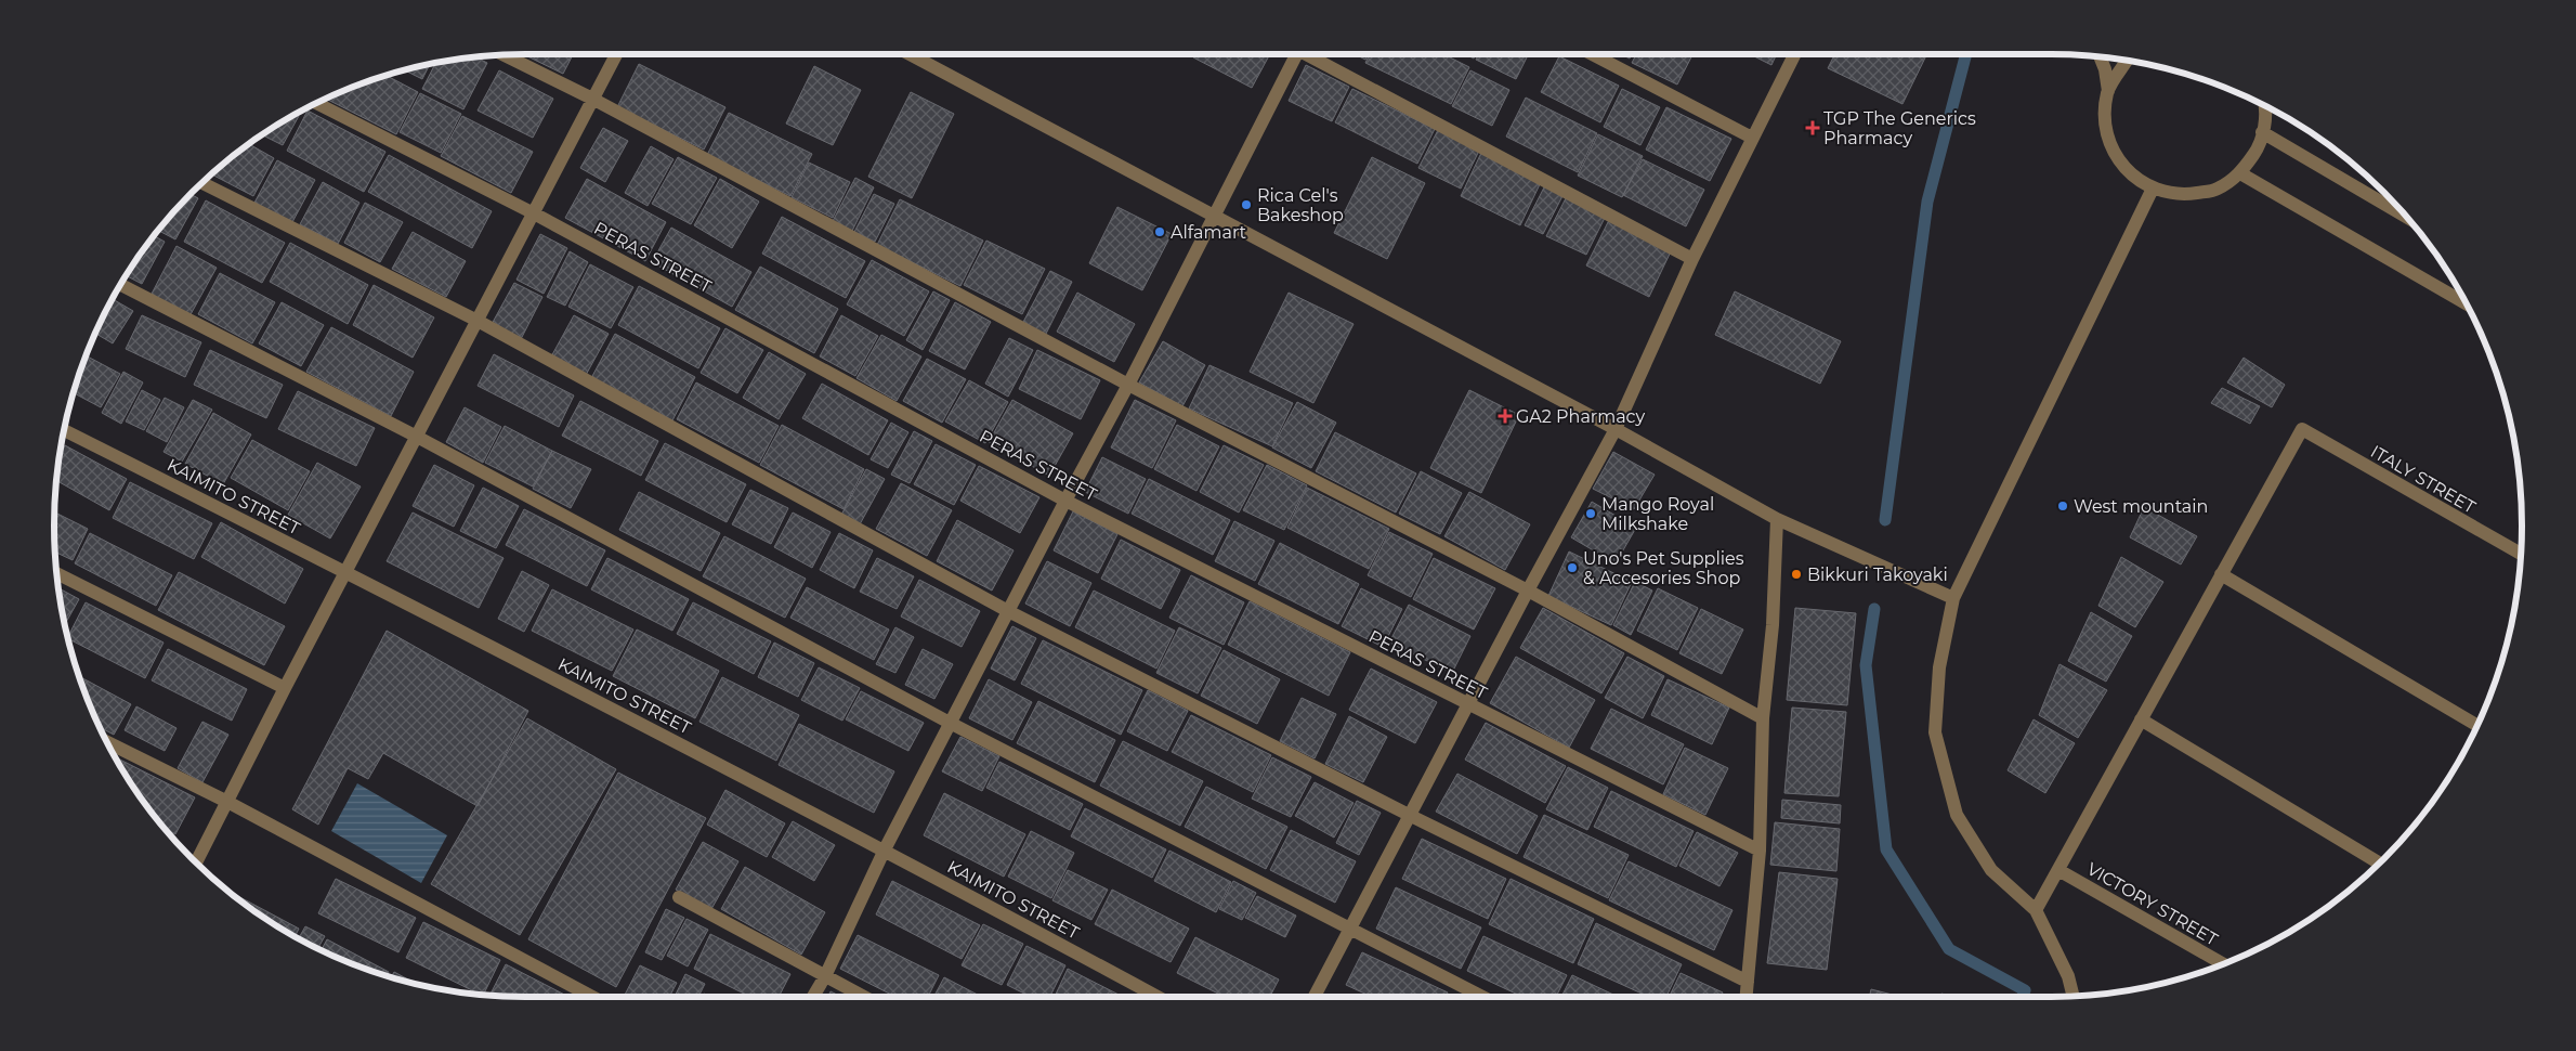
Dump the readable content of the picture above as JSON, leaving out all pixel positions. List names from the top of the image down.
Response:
{
  "streets": {
    "street": [
      "PERAS STREET",
      "ITALY STREET",
      "KAIMITO STREET",
      "VICTORY STREET"
    ]
  },
  "places": {
    "health": ["TGP The Generics Pharmacy", "GA2 Pharmacy"],
    "other": [
      "Rica Cel's Bakeshop",
      "Alfamart",
      "West mountain",
      "Mango Royal Milkshake",
      "Uno's Pet Supplies & Accesories Shop",
      "Bikkuri Takoyaki"
    ]
  }
}
